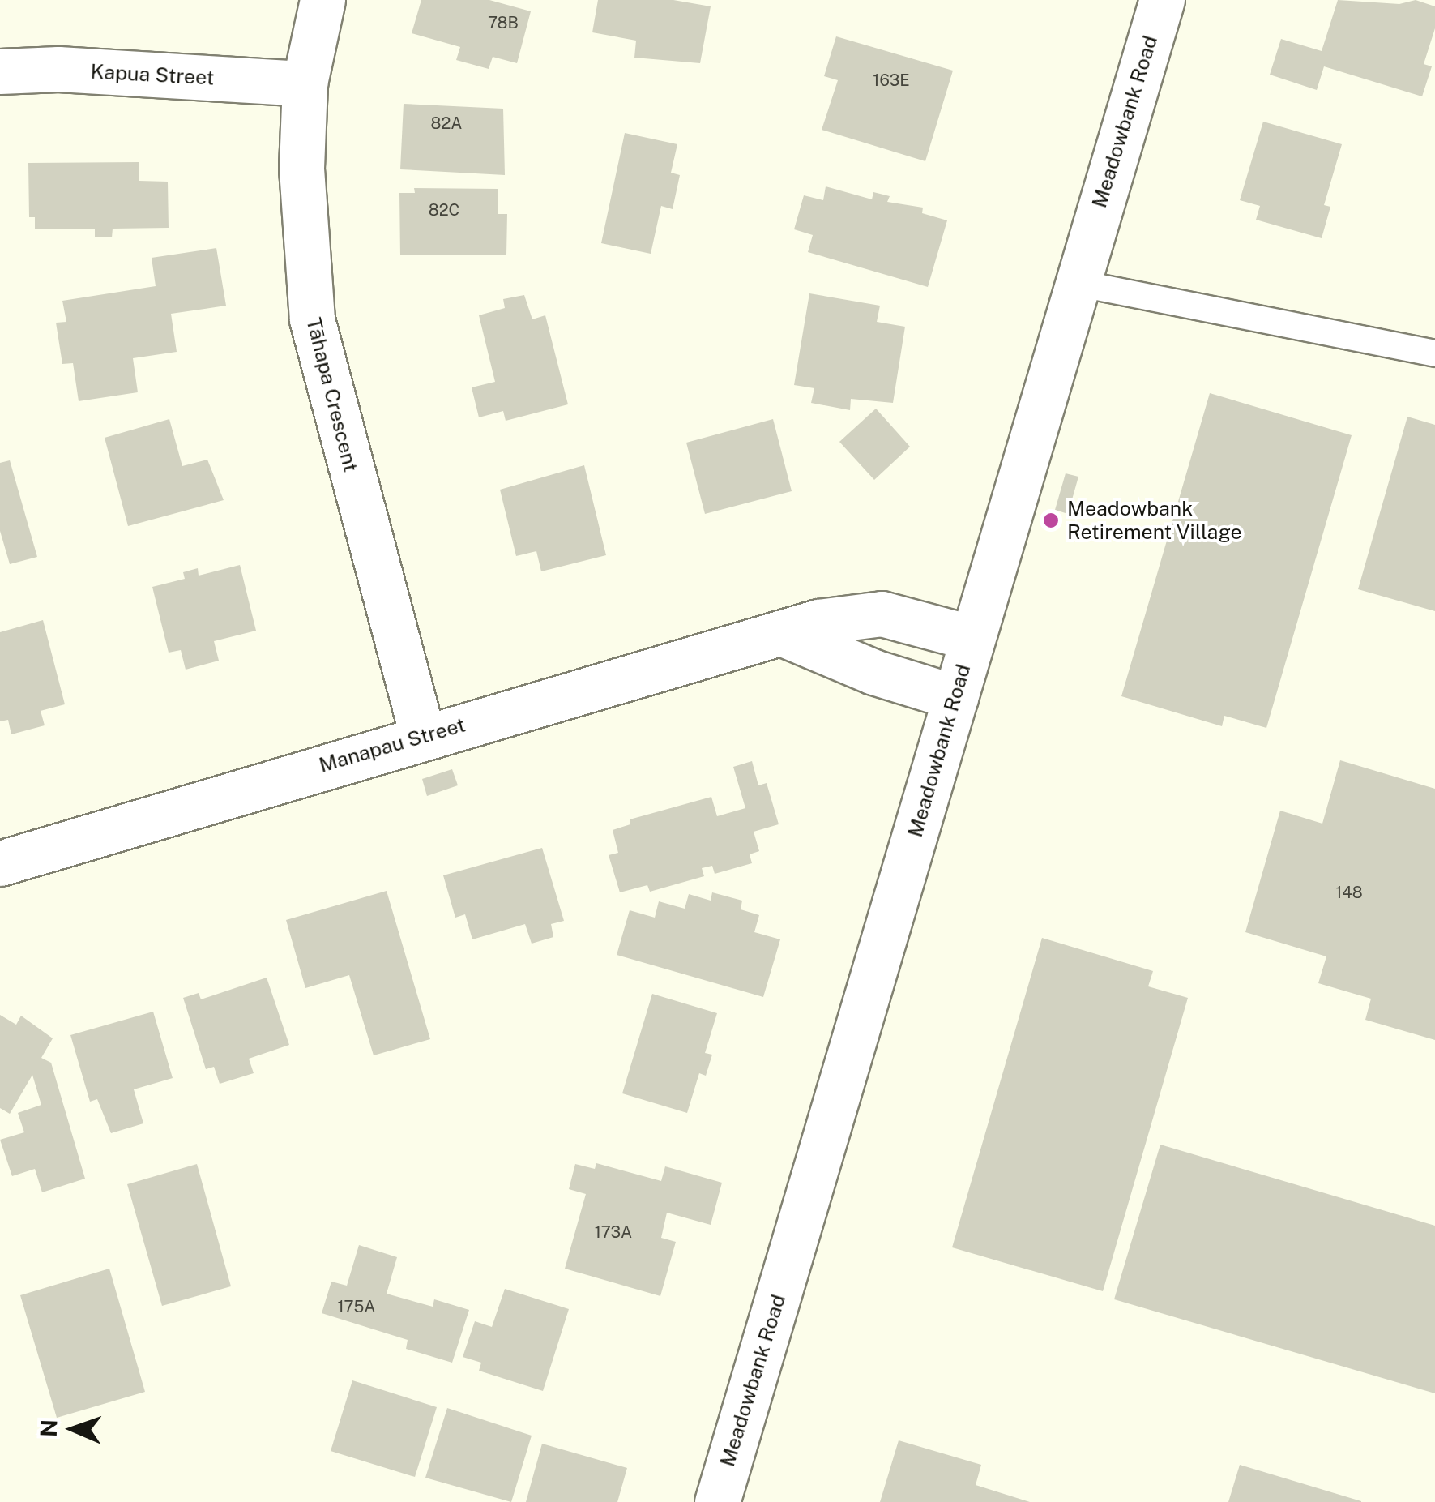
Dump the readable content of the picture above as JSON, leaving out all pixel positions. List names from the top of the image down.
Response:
{
  "streets": {
    "street": [
      "Kapua Street",
      "Meadowbank Road",
      "Tāhapa Crescent",
      "Manapau Street"
    ]
  },
  "crossings": [
    ["Kapua Street", "Tāhapa Crescent"],
    ["Meadowbank Road", "Manapau Street"],
    ["Tāhapa Crescent", "Manapau Street"]
  ],
  "places": ["Meadowbank Retirement Village"],
  "house_numbers": [
    "78B",
    "163E",
    "82A",
    "82C",
    "148",
    "173A",
    "175A"
  ],
  "north": "left"
}
